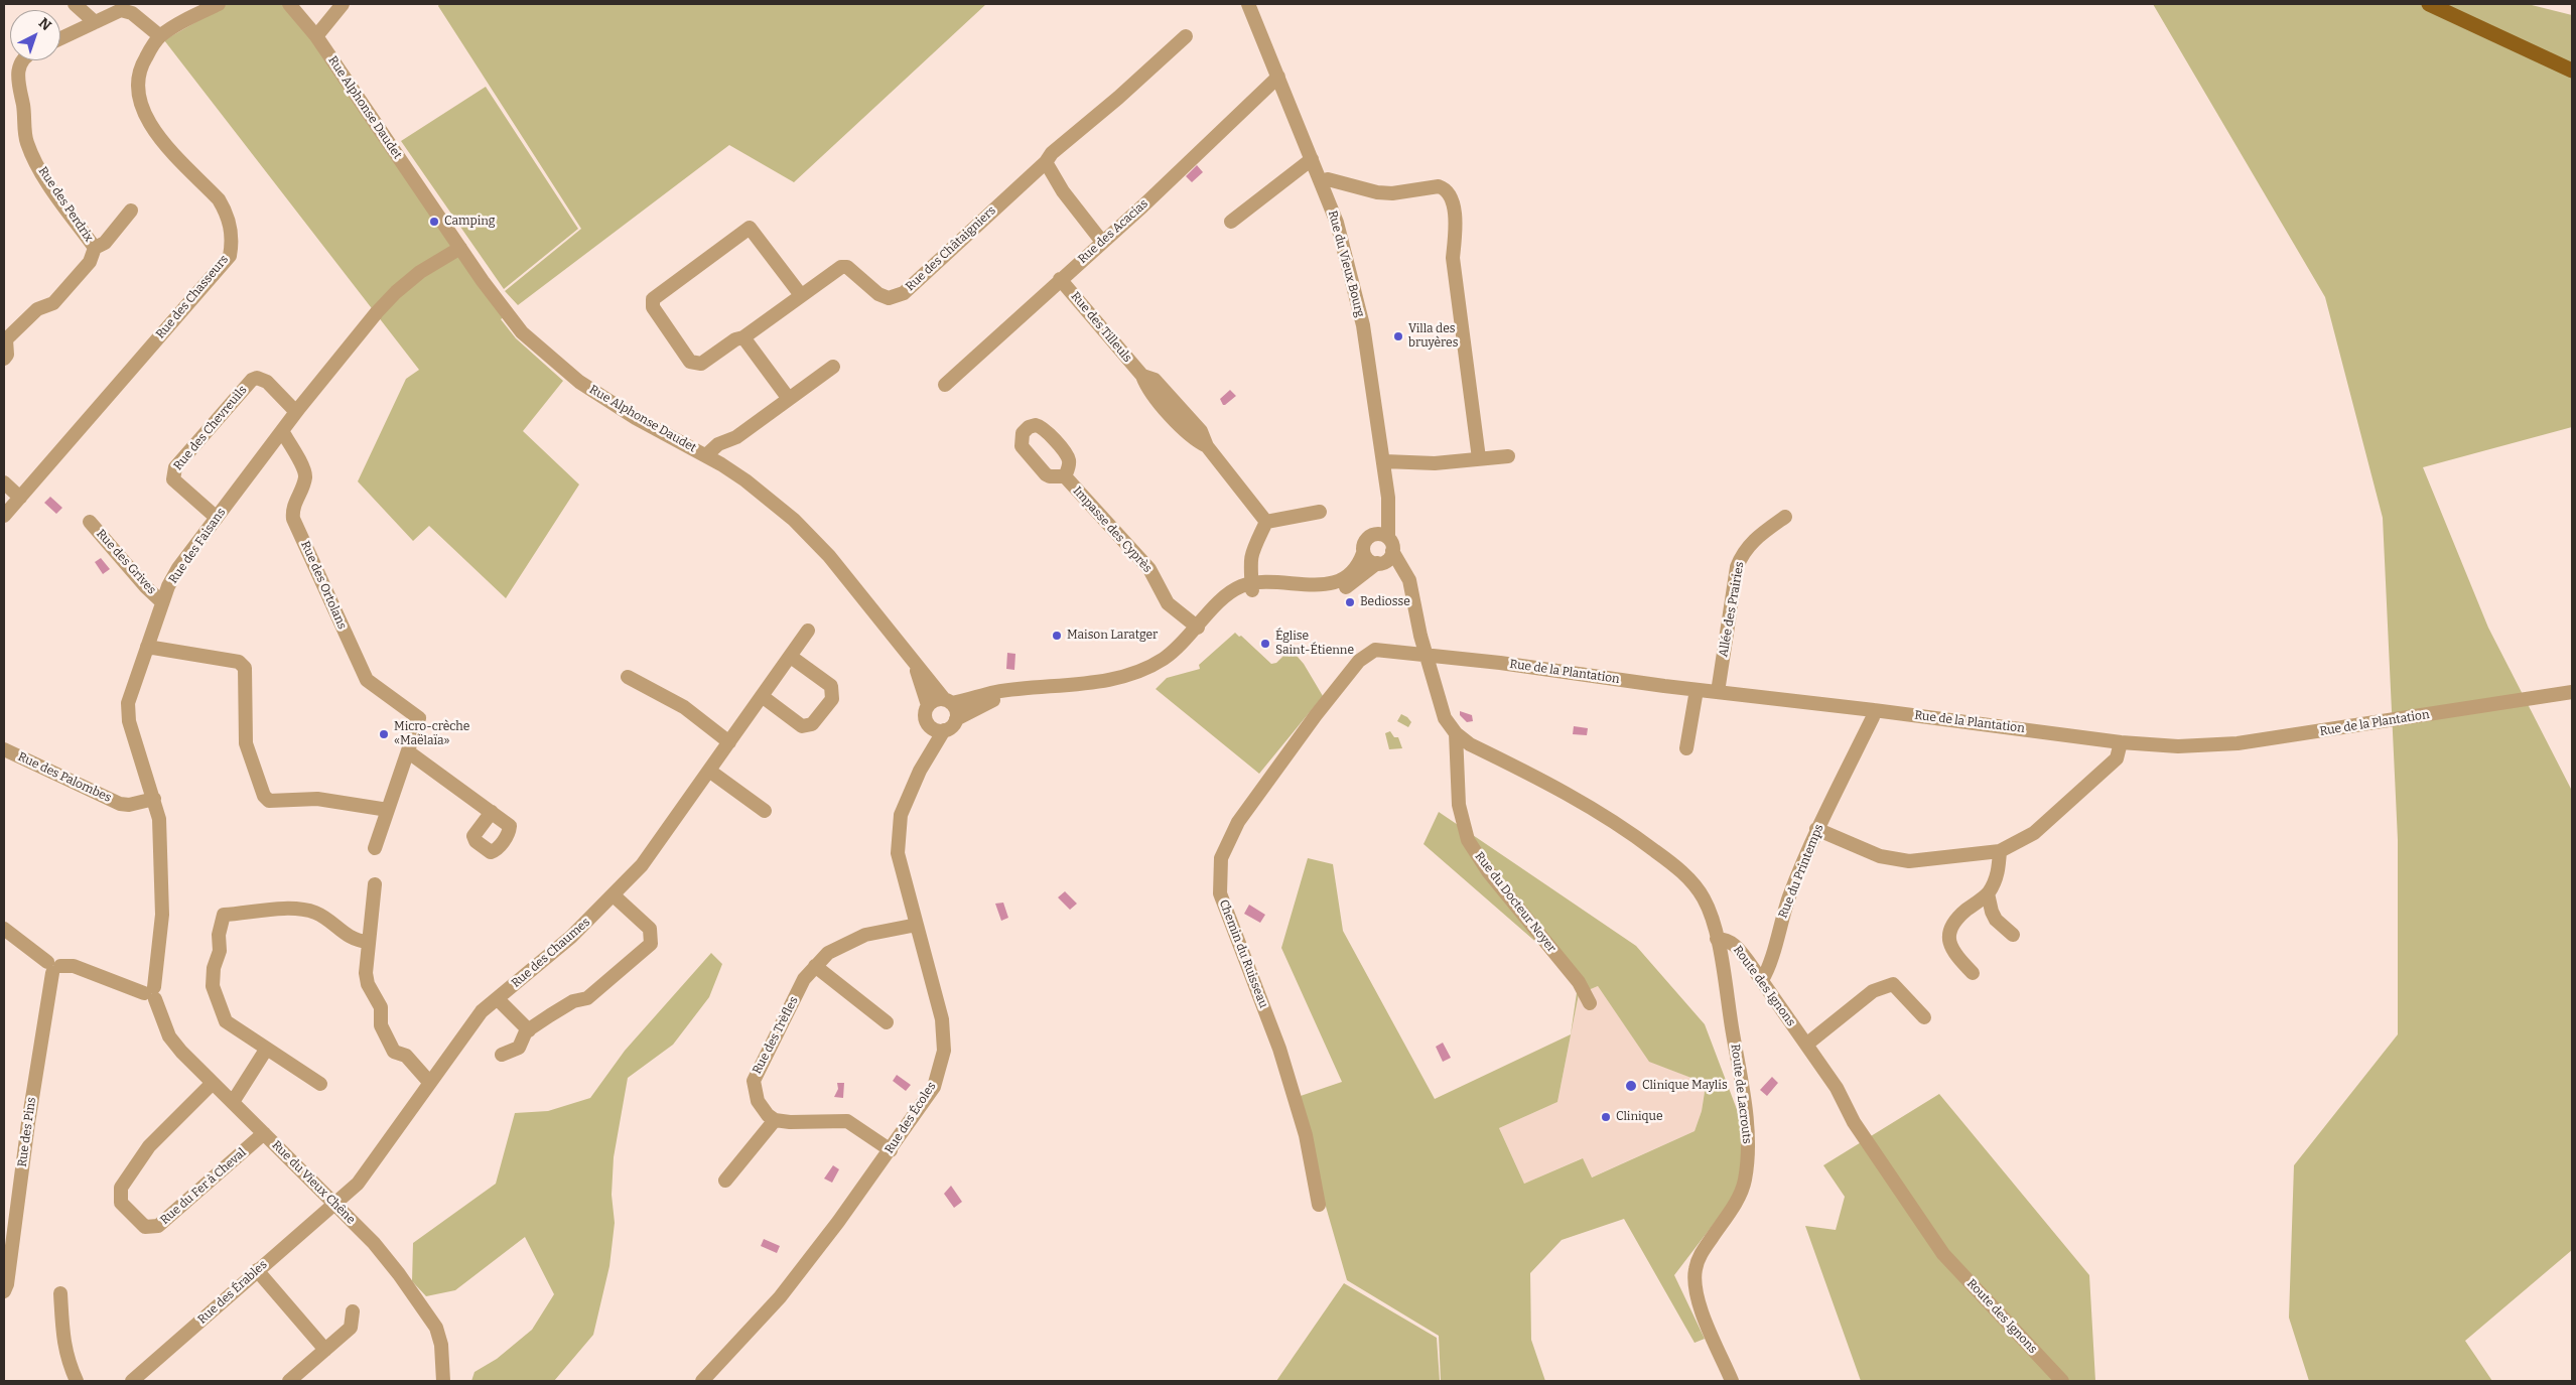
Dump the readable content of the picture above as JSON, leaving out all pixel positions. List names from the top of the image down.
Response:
{
  "streets": {
    "street": [
      "Rue Alphonse Daudet",
      "Rue des Perdrix",
      "Rue des Acacias",
      "Rue des Châtaigniers",
      "Rue du Vieux Bourg",
      "Rue des Chasseurs",
      "Rue des Tilleuls",
      "Rue des Chevreuils",
      "Impasse des Cyprès",
      "Rue des Faisans",
      "Rue des Grives",
      "Rue des Ortolans",
      "Allée des Prairies",
      "Rue de la Plantation",
      "Rue des Palombes",
      "Rue du Printemps",
      "Rue du Docteur Noyer",
      "Rue des Chaumes",
      "Chemin du Ruisseau",
      "Route des Ignons",
      "Rue des Trèfles",
      "Route de Lacrouts",
      "Rue des Écoles",
      "Rue des Pins",
      "Rue du Vieux Chêne",
      "Rue du Fer à Cheval",
      "Rue des Érables"
    ]
  },
  "crossings": [
    ["Rue Alphonse Daudet", "Rue des Faisans"],
    ["Rue Alphonse Daudet", "Rue des Écoles"],
    ["Rue des Acacias", "Rue du Vieux Bourg"],
    ["Rue des Acacias", "Rue des Tilleuls"],
    ["Rue des Chevreuils", "Rue des Faisans"],
    ["Rue des Faisans", "Rue des Grives"],
    ["Rue des Faisans", "Rue des Ortolans"],
    ["Rue des Faisans", "Rue des Palombes"],
    ["Rue des Faisans", "Rue du Vieux Chêne"],
    ["Allée des Prairies", "Rue de la Plantation"],
    ["Rue de la Plantation", "Rue du Printemps"],
    ["Rue de la Plantation", "Chemin du Ruisseau"],
    ["Rue de la Plantation", "Route des Ignons"],
    ["Rue du Printemps", "Route des Ignons"],
    ["Rue du Docteur Noyer", "Route des Ignons"],
    ["Rue des Chaumes", "Rue du Vieux Chêne"],
    ["Rue des Chaumes", "Rue des Érables"],
    ["Chemin du Ruisseau", "Route des Ignons"],
    ["Route des Ignons", "Route de Lacrouts"],
    ["Rue des Trèfles", "Rue des Écoles"],
    ["Rue du Vieux Chêne", "Rue du Fer à Cheval"],
    ["Rue du Vieux Chêne", "Rue des Érables"]
  ],
  "places": [
    "Camping",
    "Villa des bruyères",
    "Bediosse",
    "Maison Laratger",
    "Église Saint-Étienne",
    "Micro-crèche «Maëlaïa»",
    "Clinique Maylis",
    "Clinique"
  ],
  "north": "top right"
}
